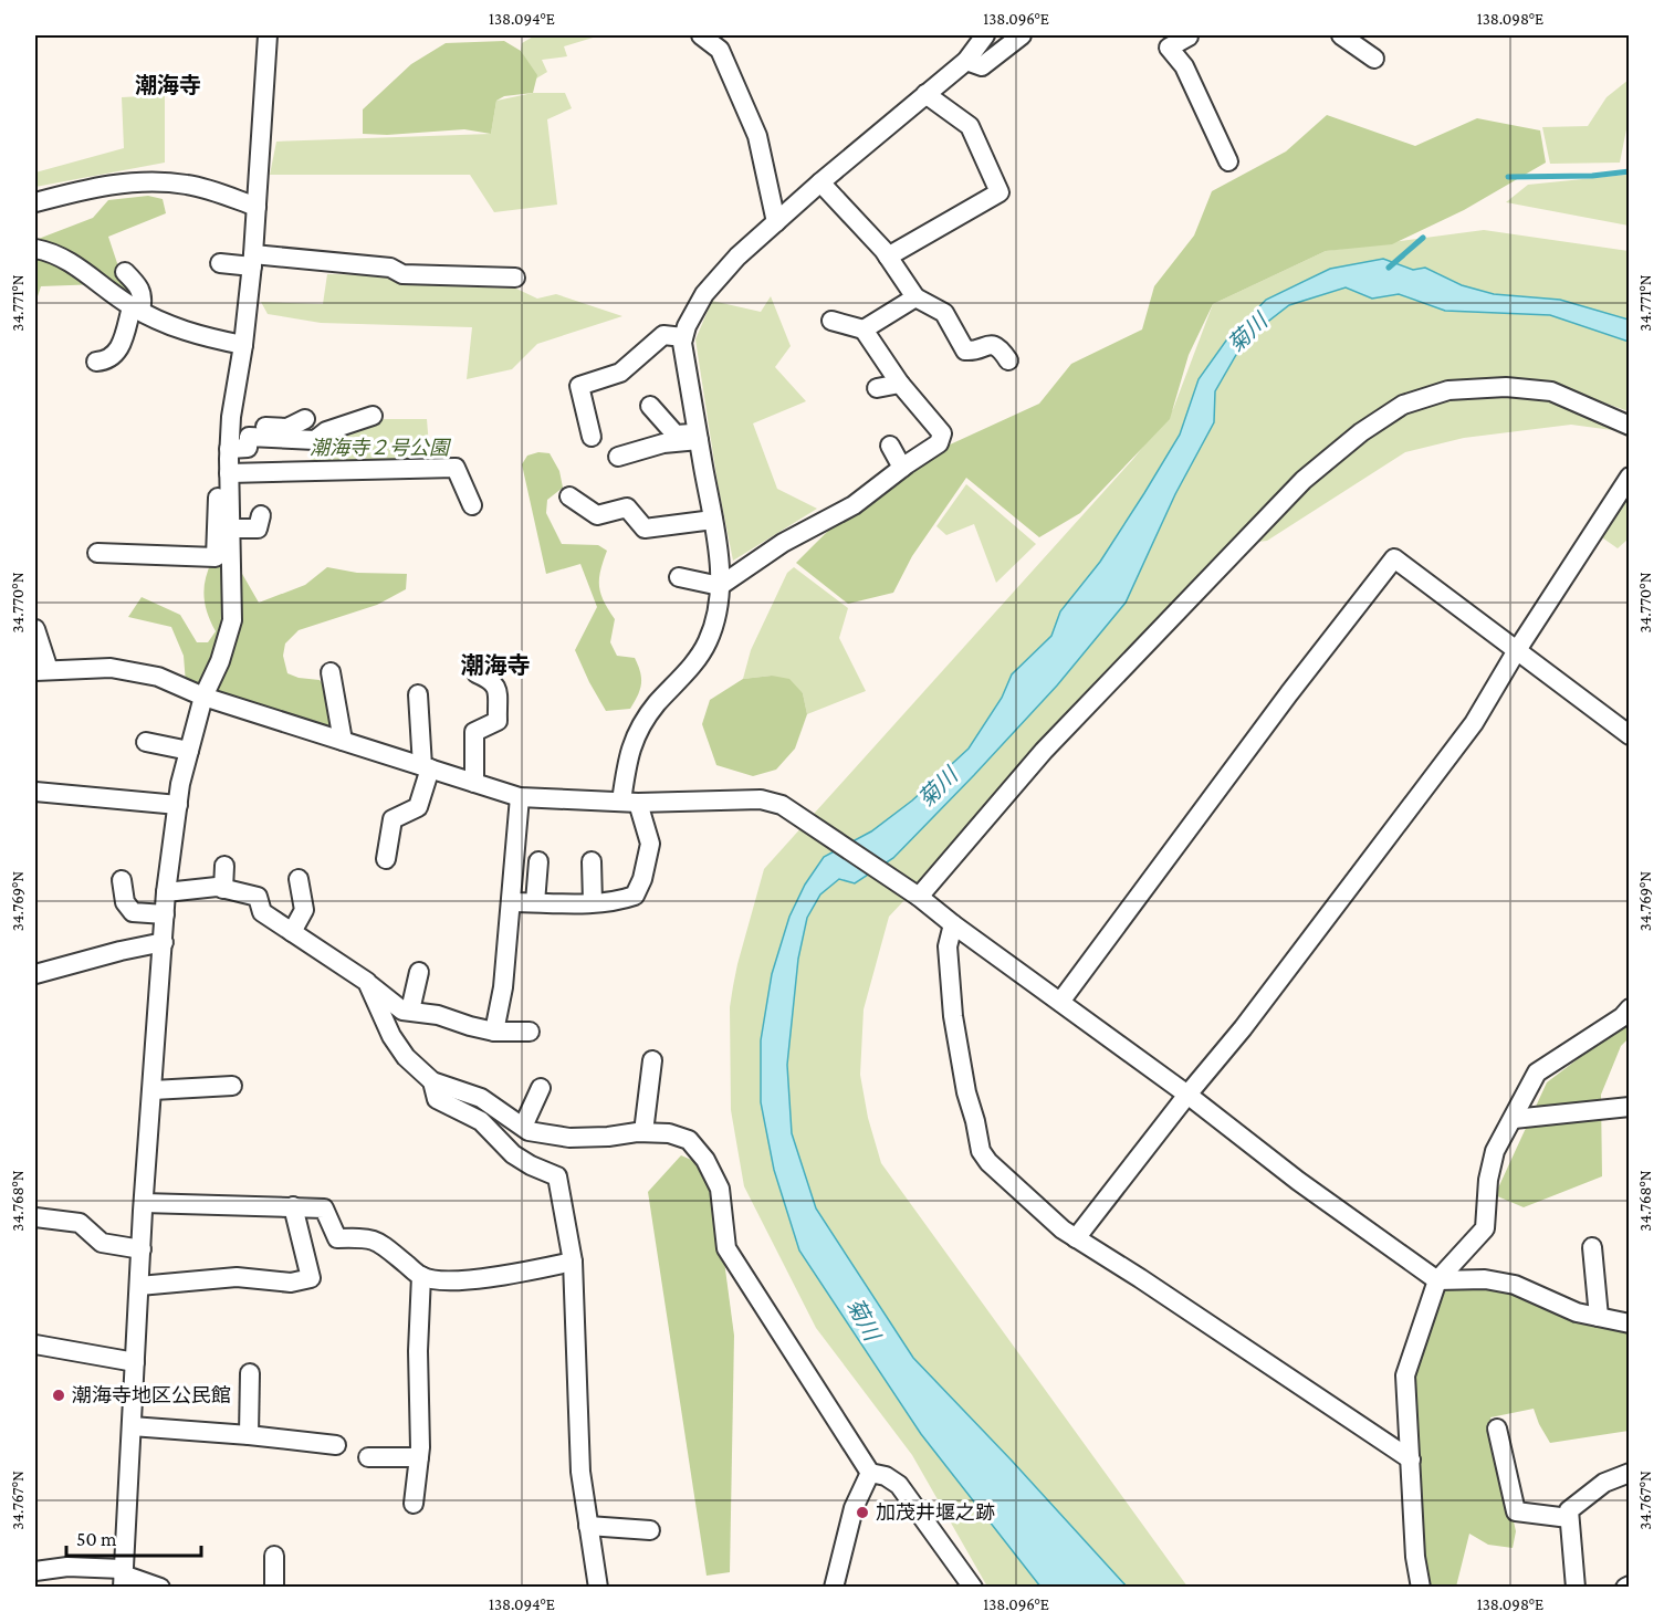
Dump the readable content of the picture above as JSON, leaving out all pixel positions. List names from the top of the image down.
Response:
{
  "districts": ["潮海寺", "潮海寺"],
  "water": ["菊川"],
  "parks": ["潮海寺２号公園"],
  "places": ["潮海寺地区公民館", "加茂井堰之跡"],
  "scale_bar": "50 m",
  "coordinates": [
    "138.094°E",
    "138.096°E",
    "138.098°E",
    "34.771°N",
    "34.770°N",
    "34.769°N",
    "34.768°N",
    "34.767°N"
  ]
}
